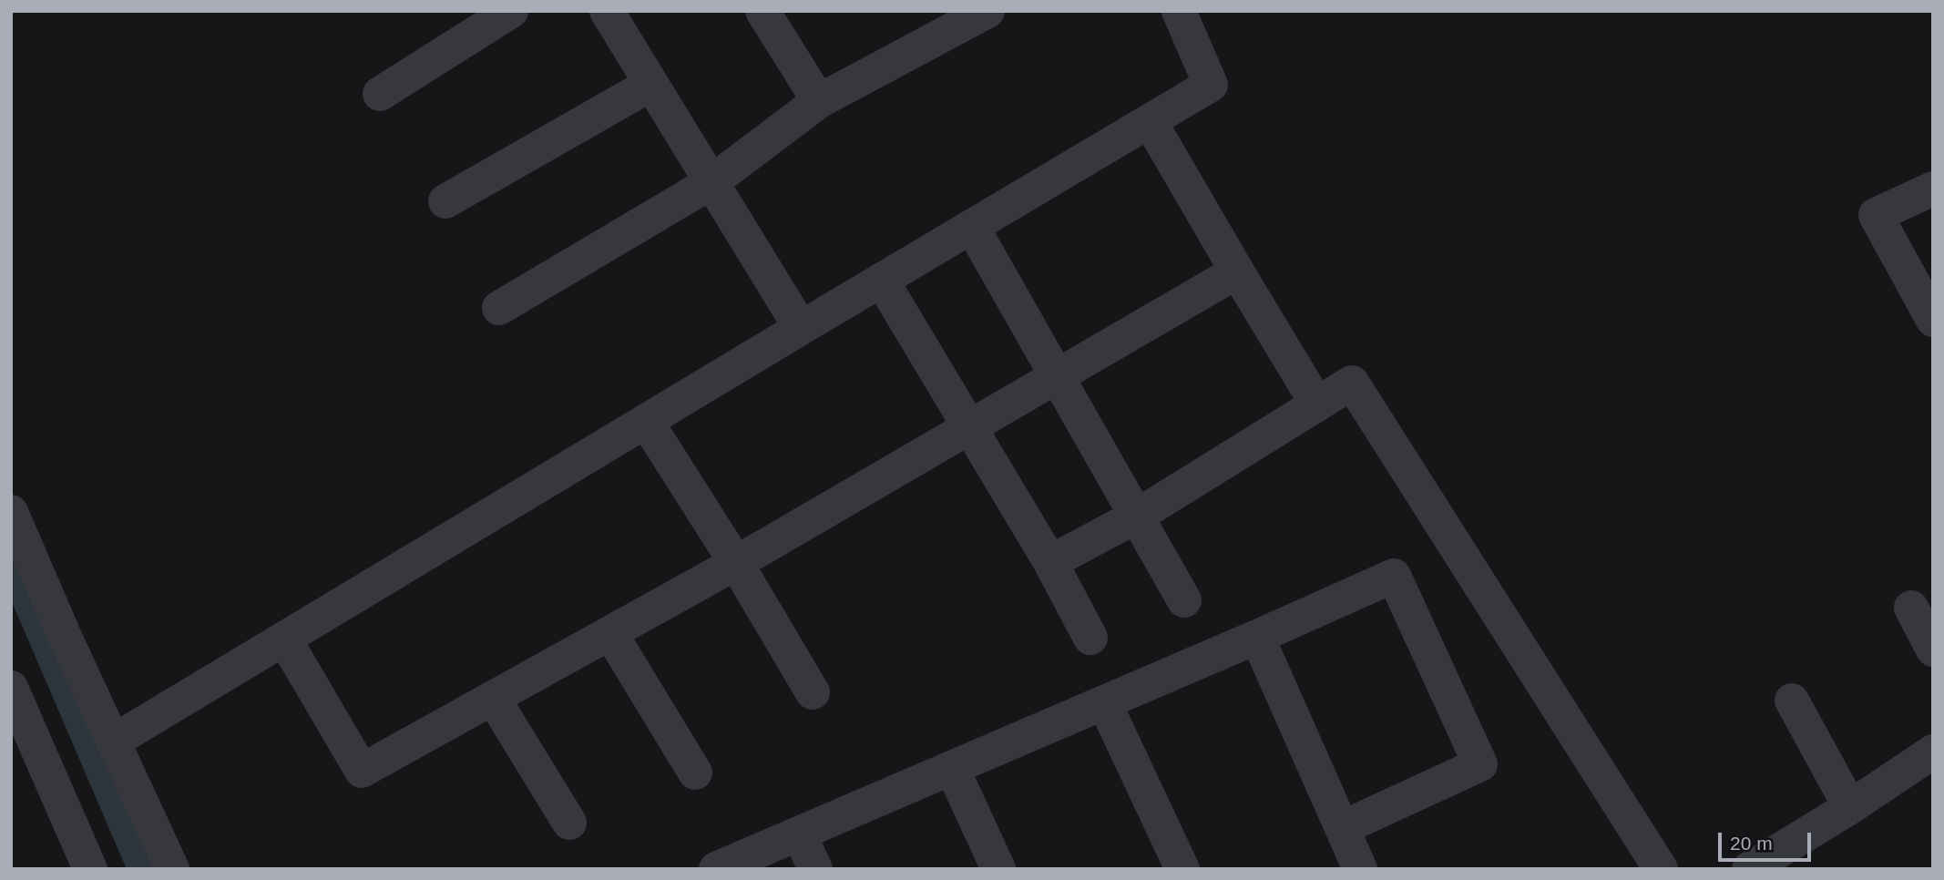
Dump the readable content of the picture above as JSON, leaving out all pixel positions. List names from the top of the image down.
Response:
{
  "scale_bar": "20 m"
}
